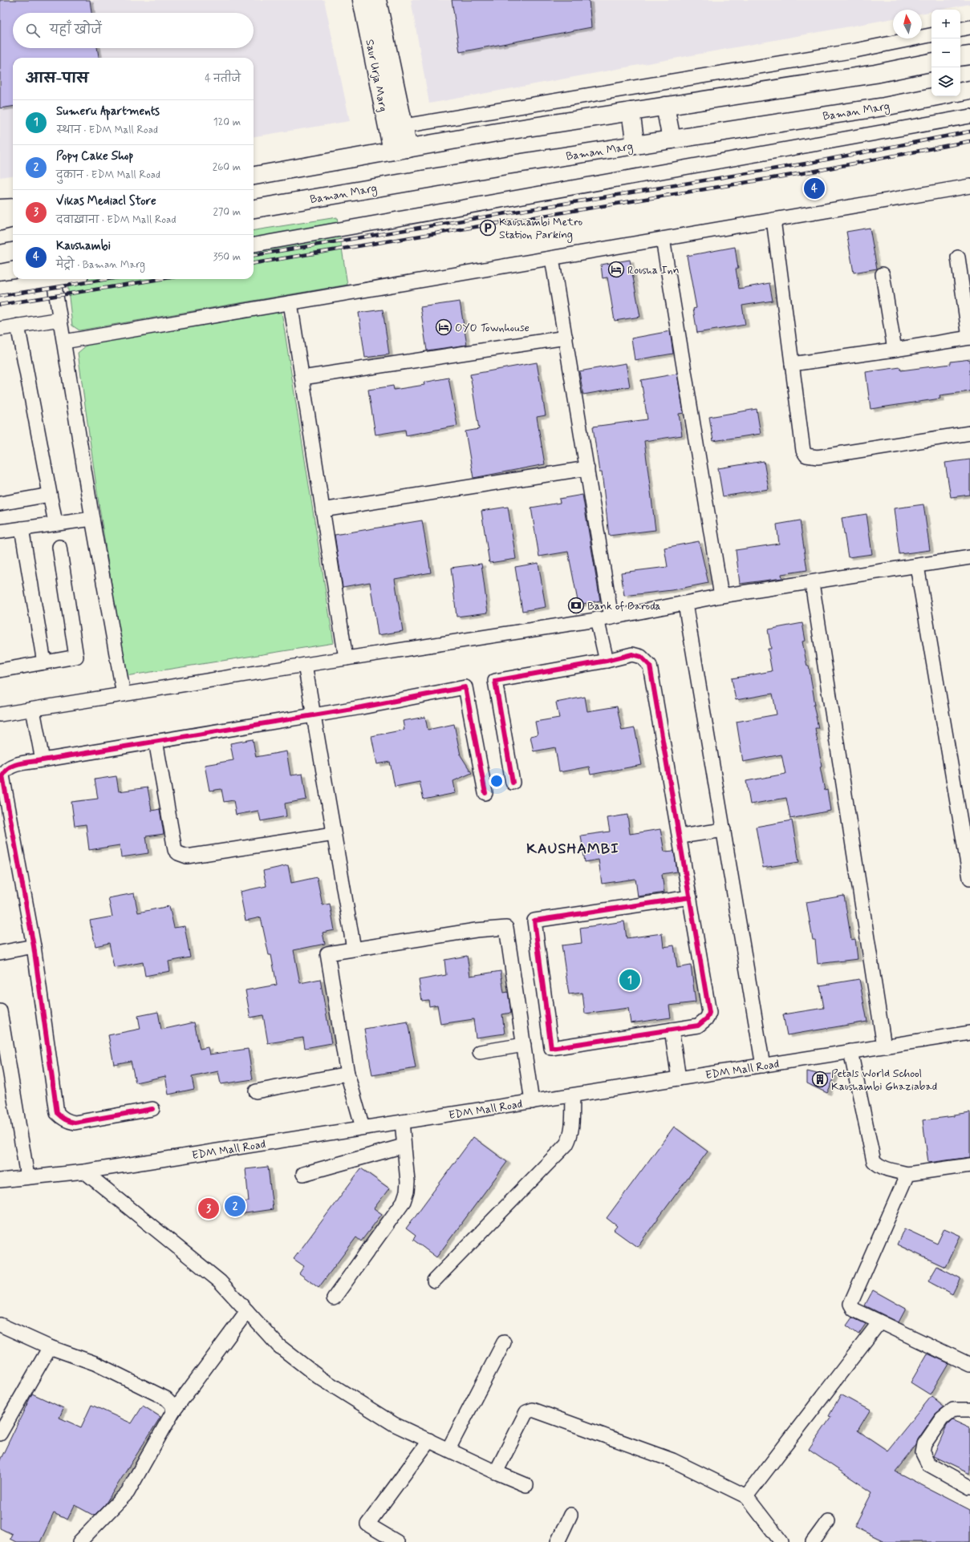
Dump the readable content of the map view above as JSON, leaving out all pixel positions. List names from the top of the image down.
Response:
{
  "streets": {
    "main road": ["Saur Urja Marg", "Baman Marg"],
    "street": ["EDM Mall Road"]
  },
  "districts": ["KAUSHAMBI"],
  "places": {
    "parking": ["Kaushambi Metro Station Parking"],
    "hotel": ["Rousha Inn", "OYO Townhouse"],
    "bank": ["Bank of Baroda"],
    "building": ["Petals World School Kaushambi Ghaziabad"]
  },
  "north": "top",
  "page": {
    "map_buttons": ["+", "−"],
    "search": "यहाँ खोजें",
    "heading": ["आस-पास", "4 नतीजे"],
    "list": [
      {
        "mark": "1",
        "name": "Sumeru Apartments",
        "note": "स्थान · EDM Mall Road",
        "value": "120 m"
      },
      {
        "mark": "2",
        "name": "Popy Cake Shop",
        "note": "दुकान · EDM Mall Road",
        "value": "260 m"
      },
      {
        "mark": "3",
        "name": "Vikas Mediacl Store",
        "note": "दवाख़ाना · EDM Mall Road",
        "value": "270 m"
      },
      {
        "mark": "4",
        "name": "Kaushambi",
        "note": "मेट्रो · Baman Marg",
        "value": "350 m"
      }
    ],
    "pins": [
      "4",
      "1",
      "2",
      "3"
    ]
  }
}
